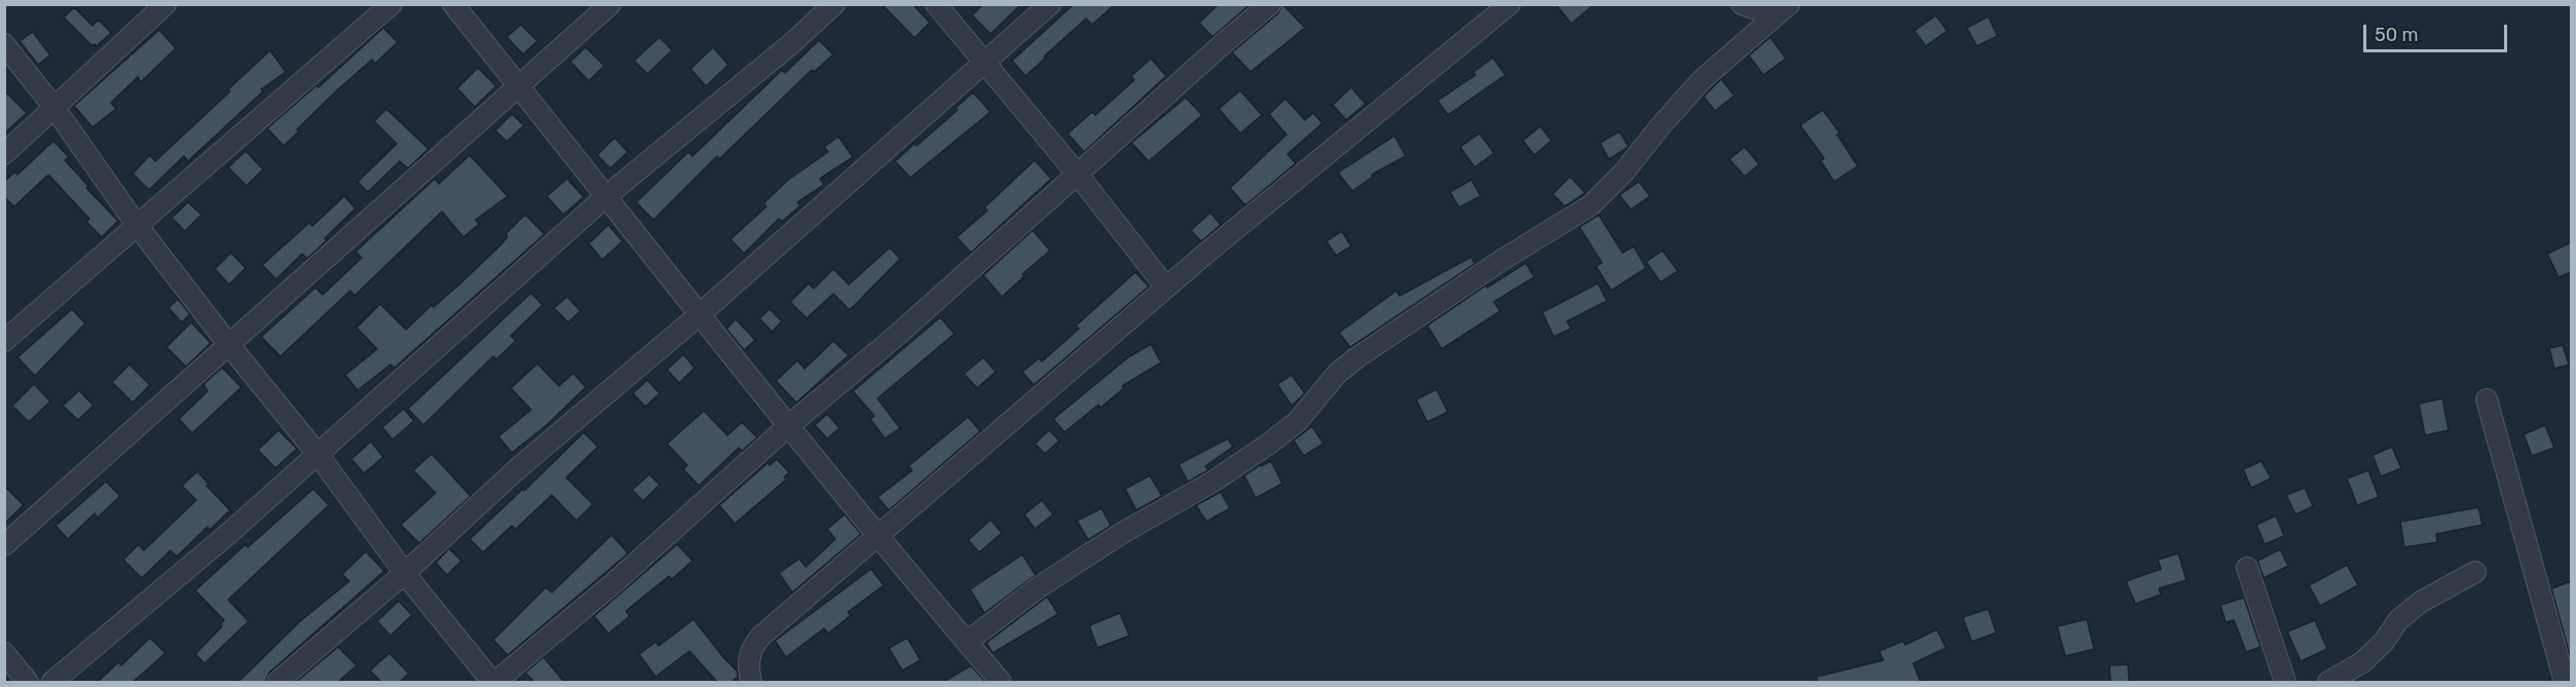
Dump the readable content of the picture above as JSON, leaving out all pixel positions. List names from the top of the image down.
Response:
{
  "scale_bar": "50 m"
}
